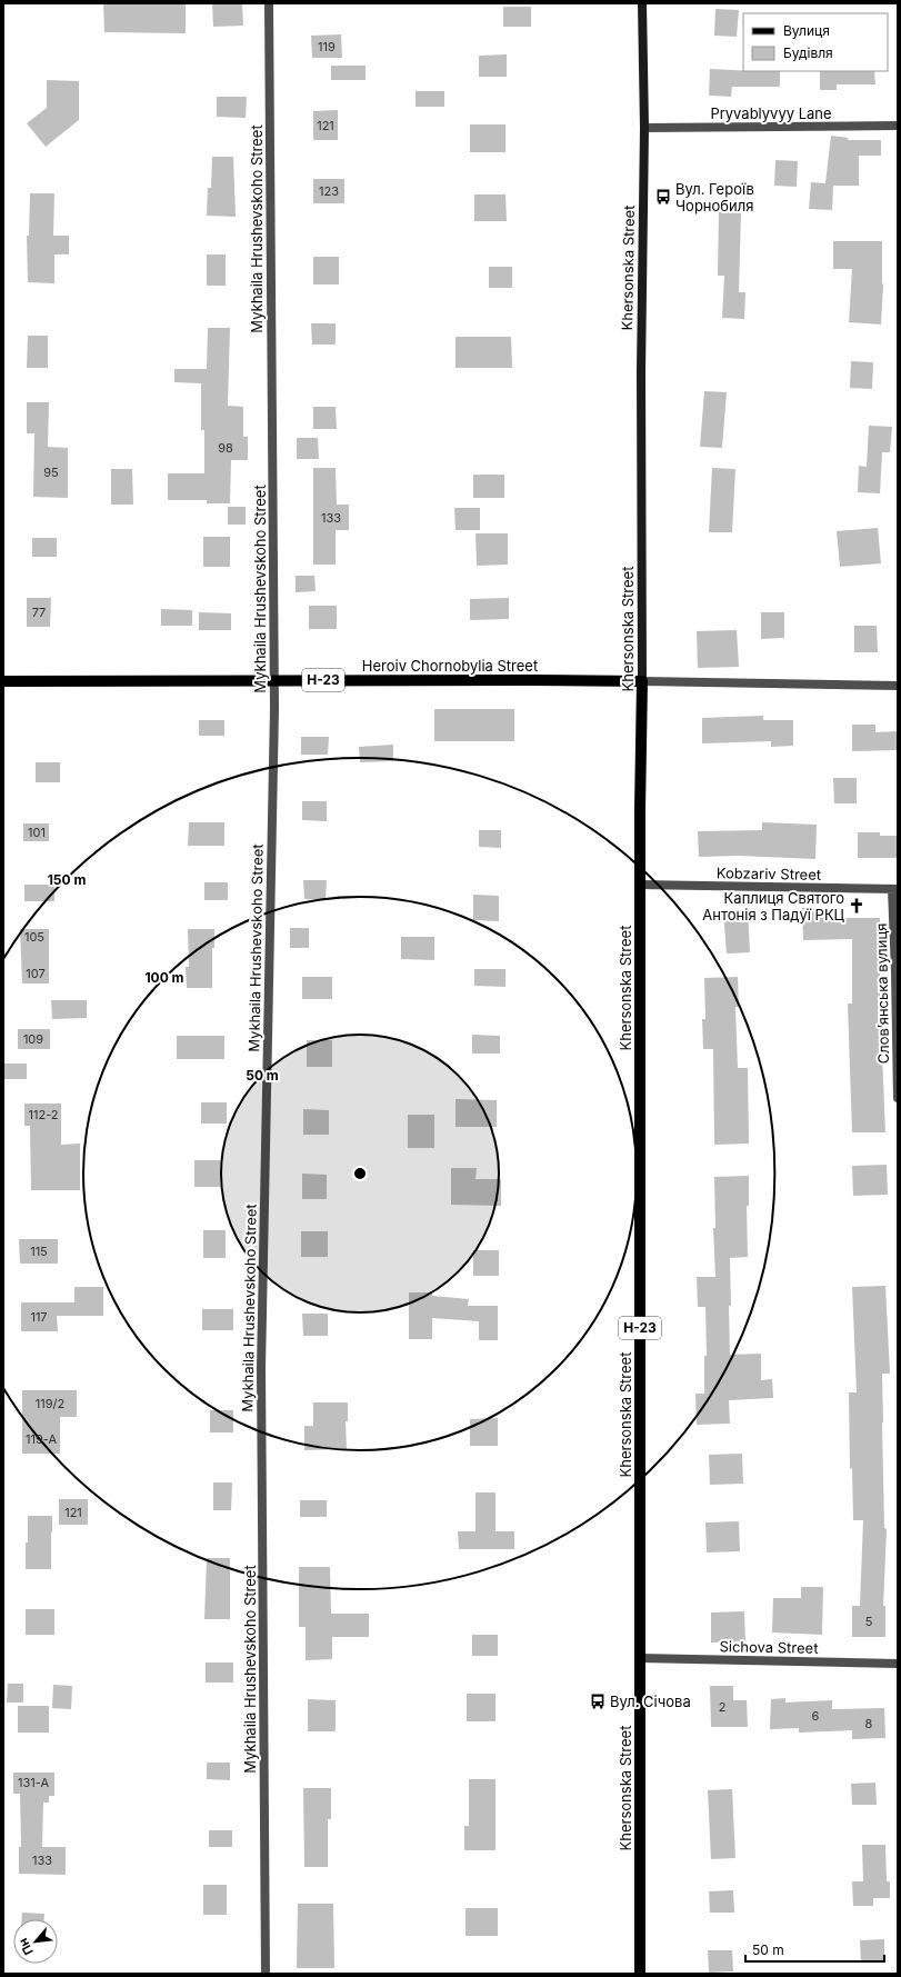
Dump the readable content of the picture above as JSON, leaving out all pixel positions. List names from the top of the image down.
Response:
{
  "streets": {
    "main road": ["Khersonska Street", "Heroiv Chornobylia Street", "Н-23"],
    "street": [
      "Pryvablyvyy Lane",
      "Mykhaila Hrushevskoho Street",
      "Kobzariv Street",
      "Словʼянська вулиця",
      "Sichova Street"
    ]
  },
  "crossings": [
    ["Pryvablyvyy Lane", "Khersonska Street"],
    ["Mykhaila Hrushevskoho Street", "Heroiv Chornobylia Street"],
    ["Khersonska Street", "Heroiv Chornobylia Street"],
    ["Khersonska Street", "Kobzariv Street"],
    ["Khersonska Street", "Sichova Street"],
    ["Kobzariv Street", "Словʼянська вулиця"]
  ],
  "places": {
    "bus stop": ["Вул. Героїв Чорнобиля", "Вул. Січова"],
    "church": ["Каплиця Святого Антонія з Падуї РКЦ"]
  },
  "house_numbers": [
    "119",
    "121",
    "123",
    "98",
    "95",
    "133",
    "77",
    "101",
    "105",
    "107",
    "109",
    "112-2",
    "115",
    "117",
    "119/2",
    "119-А",
    "121",
    "5",
    "2",
    "6",
    "8",
    "131-А",
    "133"
  ],
  "legend": ["Вулиця", "Будівля"],
  "scale_bar": "50 m",
  "north": "bottom left",
  "rings": ["150 m", "100 m", "50 m"]
}
